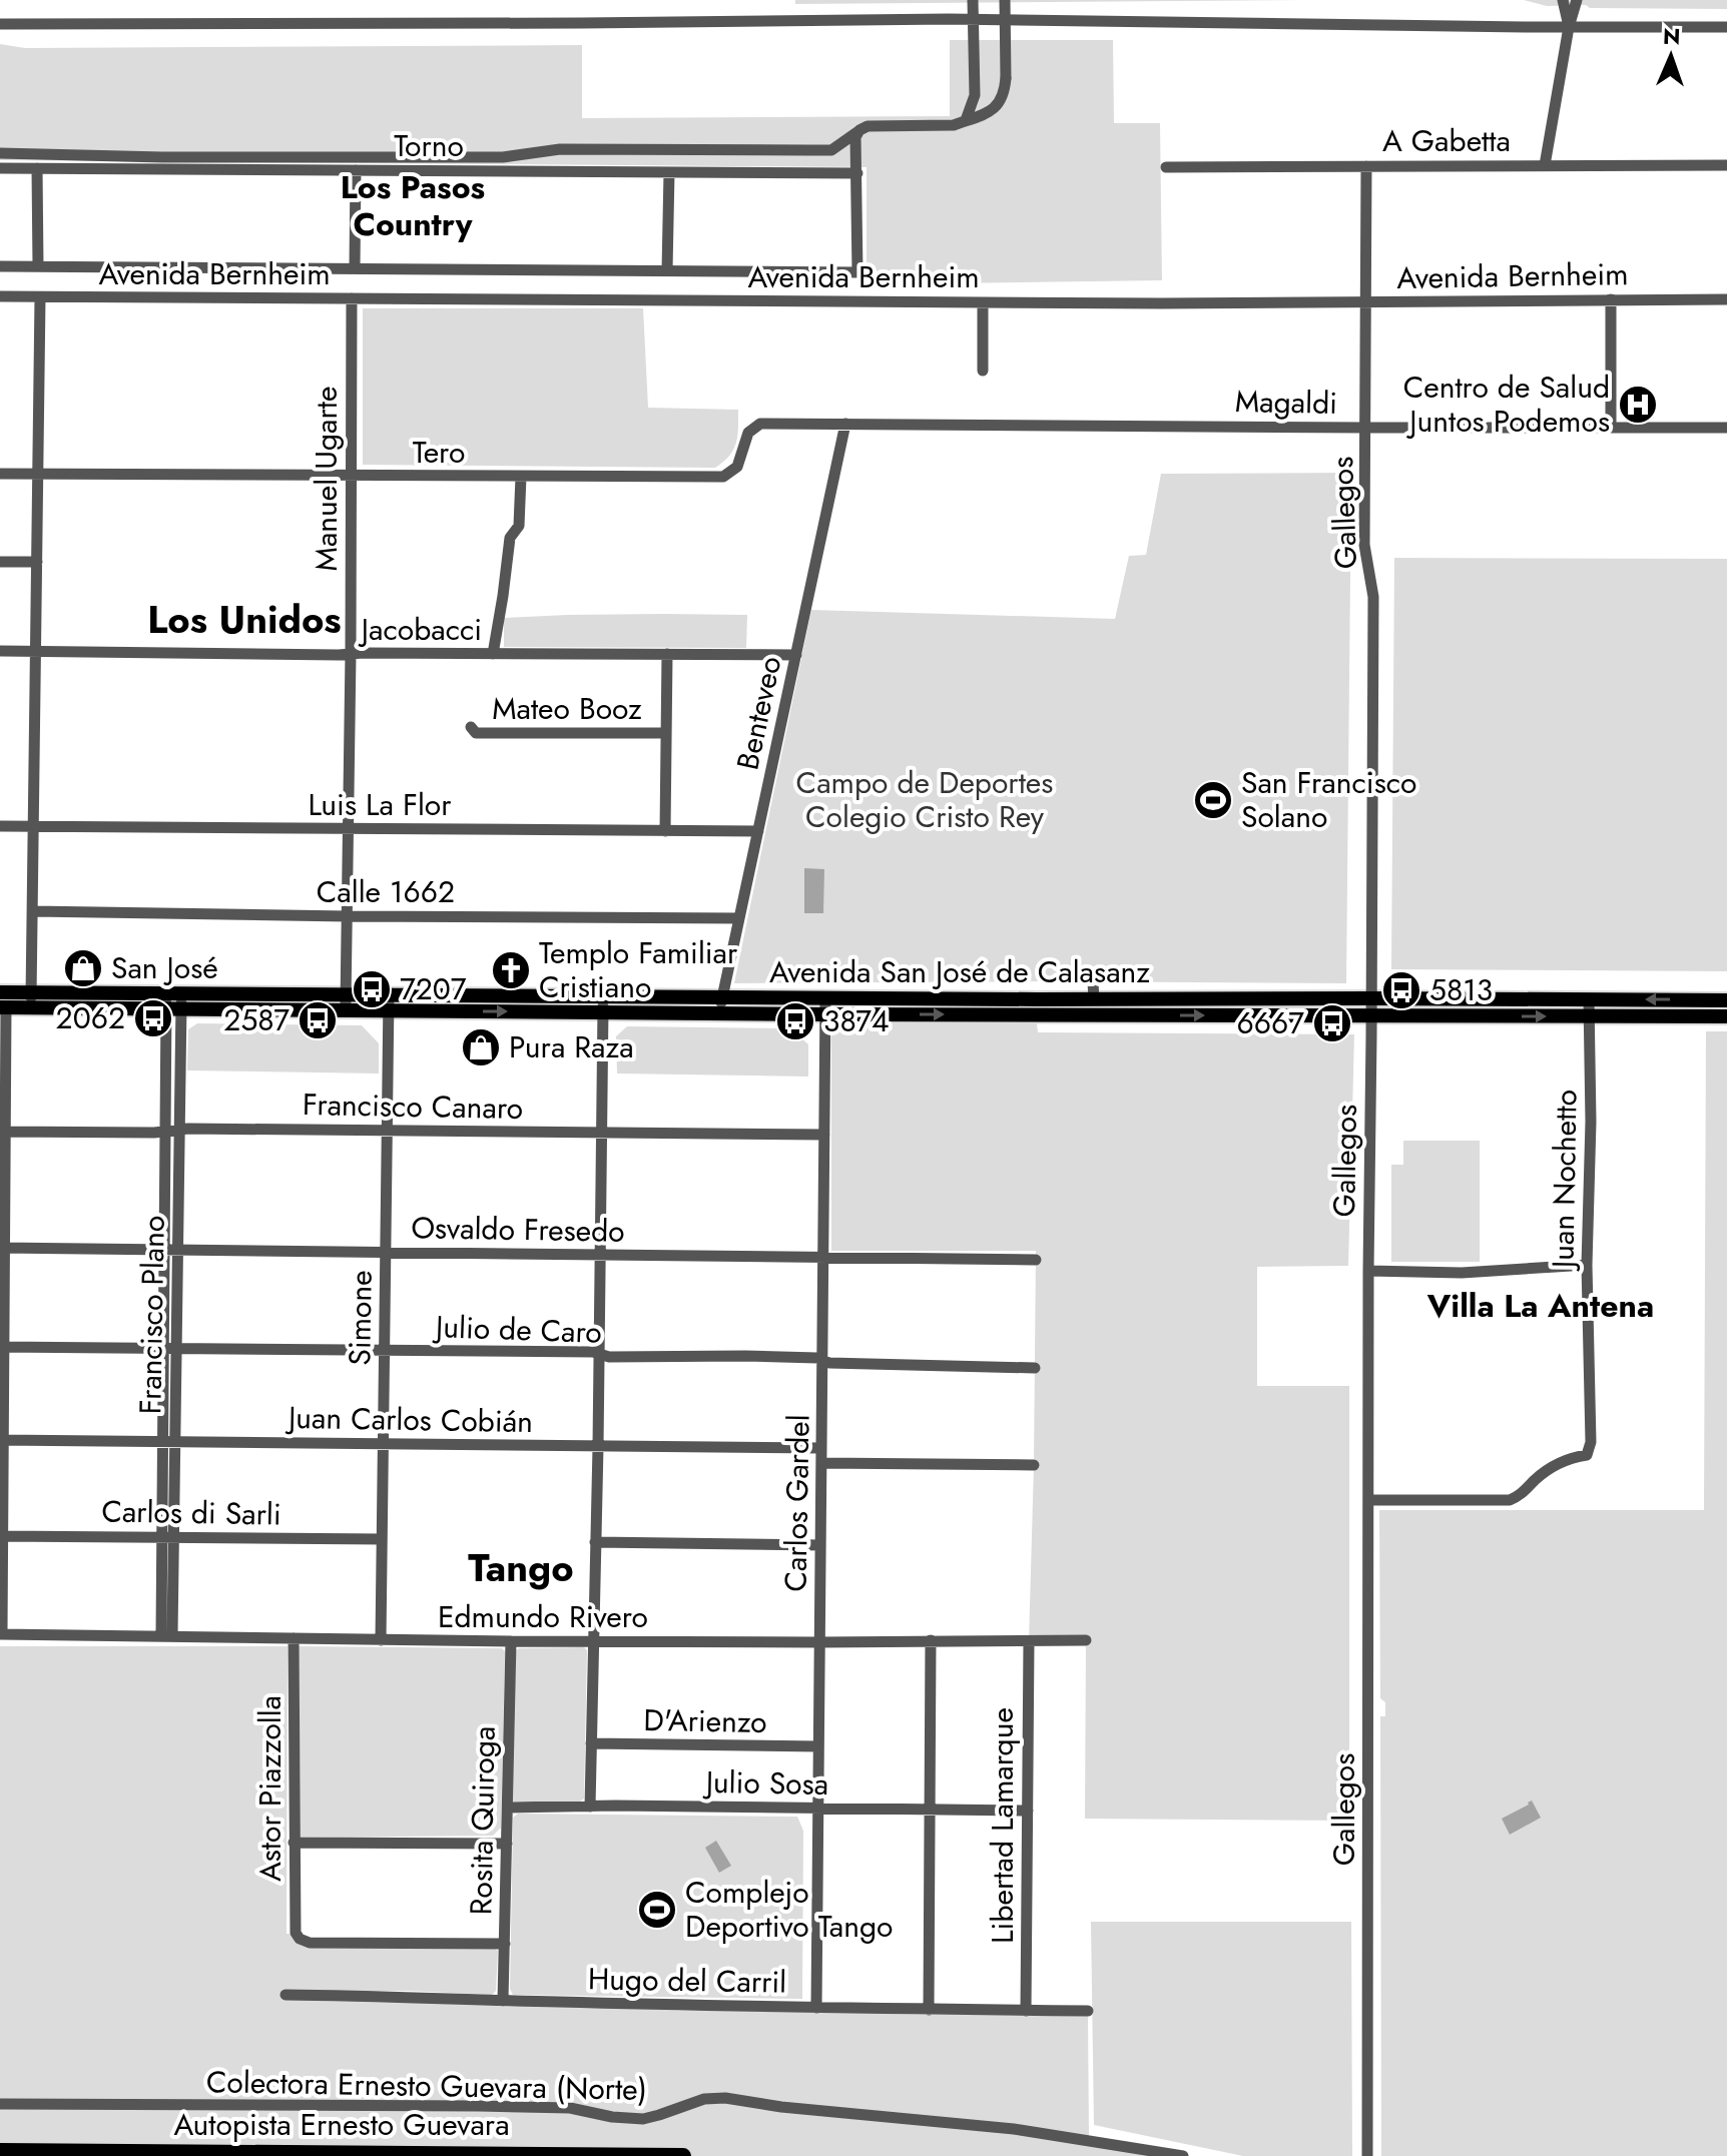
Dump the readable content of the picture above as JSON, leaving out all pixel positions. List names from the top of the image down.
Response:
{
  "streets": {
    "highway": ["Autopista Ernesto Guevara"],
    "main road": ["Avenida San José de Calasanz"],
    "street": [
      "A Gabetta",
      "Torno",
      "Avenida Bernheim",
      "Magaldi",
      "Tero",
      "Manuel Ugarte",
      "Gallegos",
      "Jacobacci",
      "Mateo Booz",
      "Benteveo",
      "Luis La Flor",
      "Calle 1662",
      "Francisco Canaro",
      "Juan Nochetto",
      "Osvaldo Fresedo",
      "Francisco Plano",
      "Simone",
      "Julio de Caro",
      "Juan Carlos Cobián",
      "Carlos Gardel",
      "Carlos di Sarli",
      "Edmundo Rivero",
      "D'Arienzo",
      "Julio Sosa",
      "Astor Piazzolla",
      "Rosita Quiroga",
      "Libertad Lamarque",
      "Hugo del Carril",
      "Colectora Ernesto Guevara (Norte)"
    ]
  },
  "crossings": [
    ["A Gabetta", "Gallegos"],
    ["Avenida Bernheim", "Manuel Ugarte"],
    ["Avenida Bernheim", "Gallegos"],
    ["Magaldi", "Tero"],
    ["Magaldi", "Gallegos"],
    ["Magaldi", "Benteveo"],
    ["Tero", "Manuel Ugarte"],
    ["Tero", "Benteveo"],
    ["Manuel Ugarte", "Jacobacci"],
    ["Manuel Ugarte", "Luis La Flor"],
    ["Manuel Ugarte", "Calle 1662"],
    ["Manuel Ugarte", "Avenida San José de Calasanz"],
    ["Gallegos", "Avenida San José de Calasanz"],
    ["Gallegos", "Juan Nochetto"],
    ["Jacobacci", "Benteveo"],
    ["Benteveo", "Luis La Flor"],
    ["Benteveo", "Calle 1662"],
    ["Benteveo", "Avenida San José de Calasanz"],
    ["Avenida San José de Calasanz", "Juan Nochetto"],
    ["Avenida San José de Calasanz", "Francisco Plano"],
    ["Avenida San José de Calasanz", "Simone"],
    ["Avenida San José de Calasanz", "Carlos Gardel"],
    ["Francisco Canaro", "Francisco Plano"],
    ["Francisco Canaro", "Simone"],
    ["Francisco Canaro", "Carlos Gardel"],
    ["Osvaldo Fresedo", "Francisco Plano"],
    ["Osvaldo Fresedo", "Simone"],
    ["Osvaldo Fresedo", "Carlos Gardel"],
    ["Francisco Plano", "Julio de Caro"],
    ["Francisco Plano", "Juan Carlos Cobián"],
    ["Francisco Plano", "Carlos di Sarli"],
    ["Francisco Plano", "Edmundo Rivero"],
    ["Simone", "Julio de Caro"],
    ["Simone", "Juan Carlos Cobián"],
    ["Simone", "Carlos di Sarli"],
    ["Simone", "Edmundo Rivero"],
    ["Julio de Caro", "Carlos Gardel"],
    ["Juan Carlos Cobián", "Carlos Gardel"],
    ["Carlos Gardel", "Edmundo Rivero"],
    ["Carlos Gardel", "D'Arienzo"],
    ["Carlos Gardel", "Julio Sosa"],
    ["Carlos Gardel", "Hugo del Carril"],
    ["Edmundo Rivero", "Astor Piazzolla"],
    ["Edmundo Rivero", "Rosita Quiroga"],
    ["Edmundo Rivero", "Libertad Lamarque"],
    ["Julio Sosa", "Rosita Quiroga"],
    ["Julio Sosa", "Libertad Lamarque"],
    ["Astor Piazzolla", "Rosita Quiroga"],
    ["Rosita Quiroga", "Hugo del Carril"],
    ["Libertad Lamarque", "Hugo del Carril"]
  ],
  "districts": [
    "Los Pasos Country",
    "Los Unidos",
    "Villa La Antena",
    "Tango"
  ],
  "parks": ["Campo de Deportes Colegio Cristo Rey"],
  "places": {
    "hospital": ["Centro de Salud Juntos Podemos"],
    "sports": ["San Francisco Solano", "Complejo Deportivo Tango"],
    "shop": ["San José", "Pura Raza"],
    "church": ["Templo Familiar Cristiano"],
    "bus stop": [
      "7207",
      "5813",
      "2062",
      "2587",
      "3874",
      "6667"
    ]
  },
  "north": "top"
}
